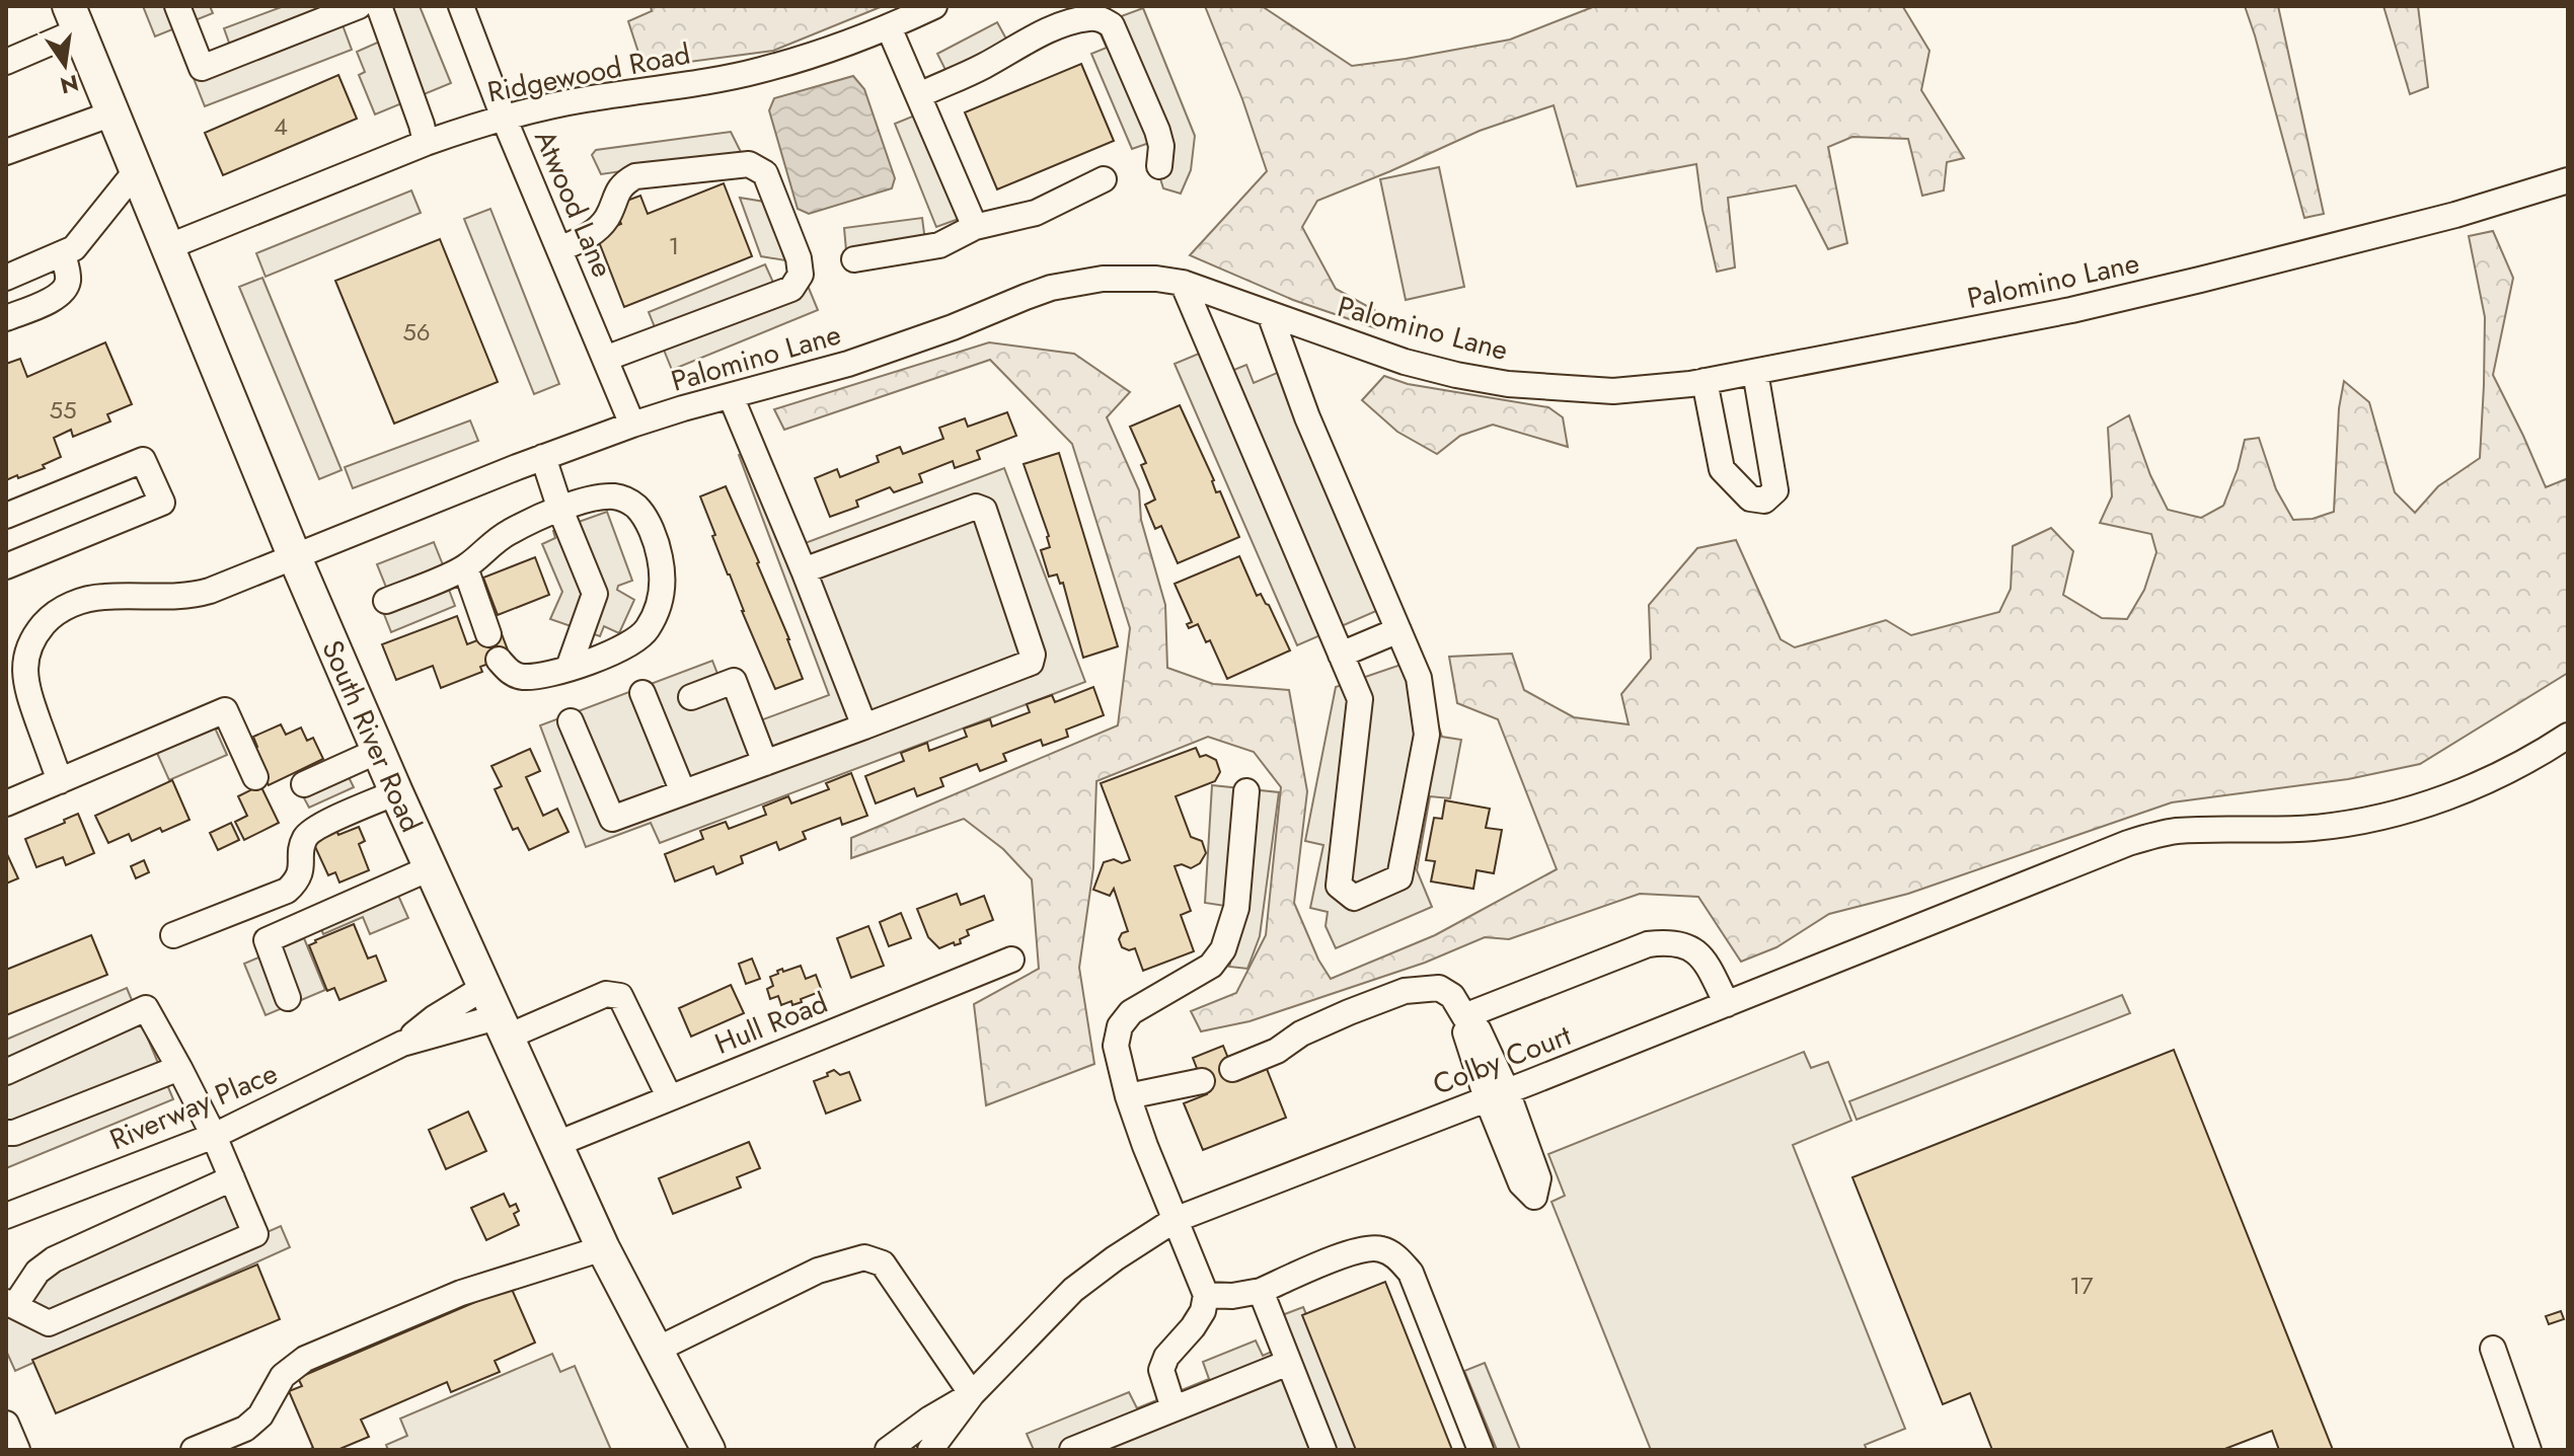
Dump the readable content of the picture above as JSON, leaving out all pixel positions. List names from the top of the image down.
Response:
{
  "streets": {
    "main road": ["South River Road"],
    "street": [
      "Ridgewood Road",
      "Atwood Lane",
      "Palomino Lane",
      "Hull Road",
      "Colby Court",
      "Riverway Place"
    ]
  },
  "crossings": [
    ["Ridgewood Road", "Atwood Lane"],
    ["Ridgewood Road", "South River Road"],
    ["Atwood Lane", "Palomino Lane"],
    ["Palomino Lane", "South River Road"],
    ["South River Road", "Hull Road"],
    ["South River Road", "Riverway Place"],
    ["Hull Road", "Riverway Place"]
  ],
  "house_numbers": [
    "4",
    "1",
    "56",
    "55",
    "17"
  ],
  "north": "bottom"
}
